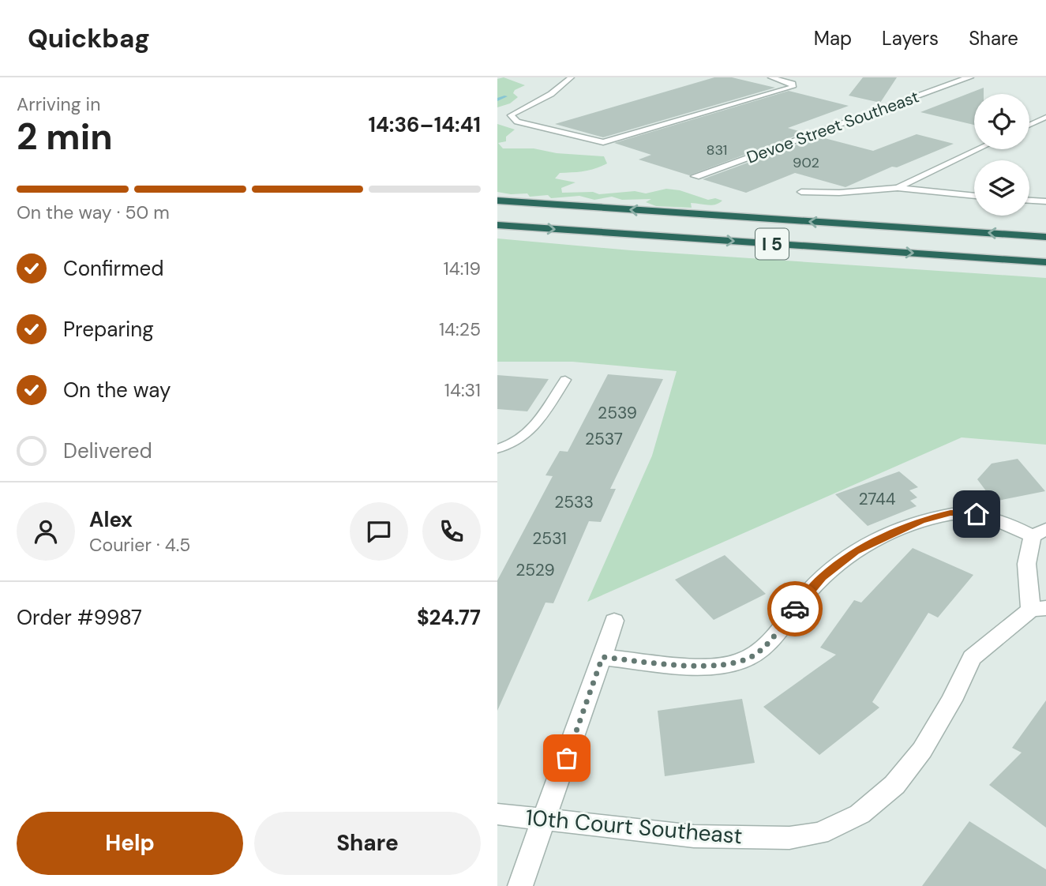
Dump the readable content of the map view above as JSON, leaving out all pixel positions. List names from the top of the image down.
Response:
{
  "streets": {
    "highway": ["I 5"],
    "street": ["Devoe Street Southeast", "10th Court Southeast"]
  },
  "house_numbers": [
    "831",
    "902",
    "2539",
    "2537",
    "2744",
    "2533",
    "2531",
    "2529"
  ],
  "page": {
    "header": "Quickbag",
    "nav": ["Map", "Layers", "Share"],
    "heading": ["2 min", "Arriving in", "14:36–14:41"],
    "panel": [
      "Alex",
      "Courier · 4.5",
      "Order #9987",
      "$24.77"
    ],
    "bar": "On the way · 50 m",
    "list": [
      ["Confirmed", "14:19"],
      ["Preparing", "14:25"],
      ["On the way", "14:31"],
      "Delivered"
    ],
    "buttons": ["Help", "Share"]
  }
}
